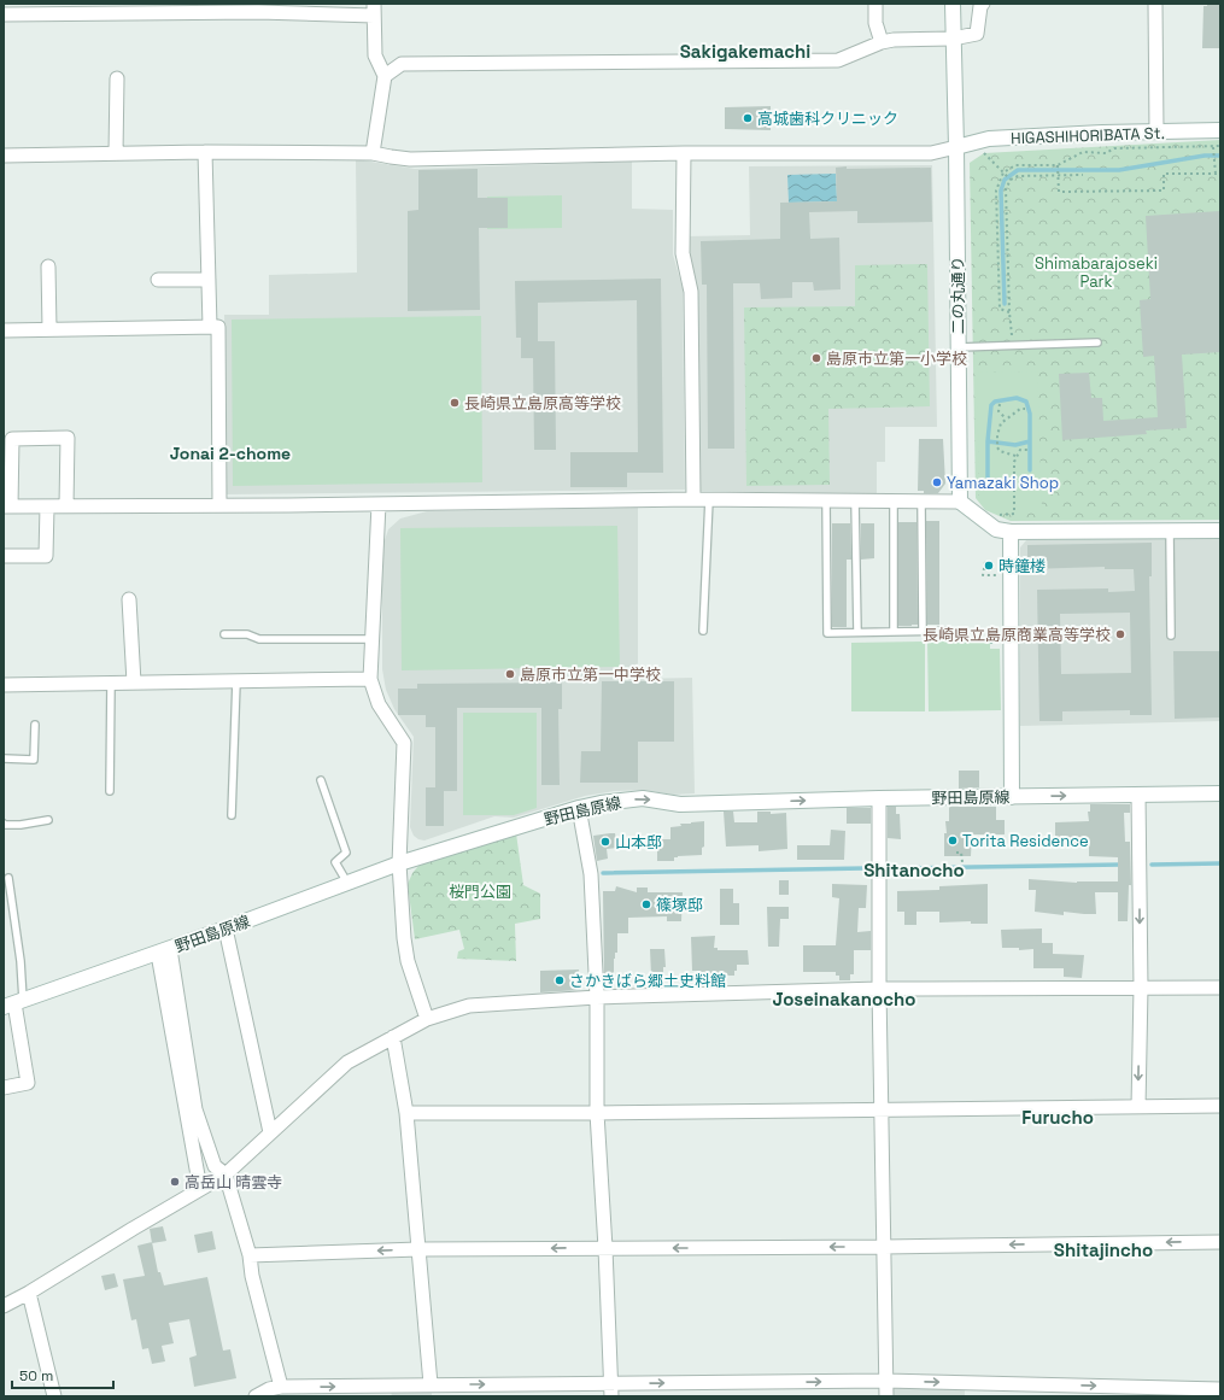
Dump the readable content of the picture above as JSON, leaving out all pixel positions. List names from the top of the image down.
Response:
{
  "streets": {
    "street": ["HIGASHIHORIBATA St.", "二の丸通り", "野田島原線"]
  },
  "crossings": [
    ["HIGASHIHORIBATA St.", "二の丸通り"]
  ],
  "districts": [
    "Sakigakemachi",
    "Jonai 2-chome",
    "Shitanocho",
    "Joseinakanocho",
    "Furucho",
    "Shitajincho"
  ],
  "parks": ["Shimabarajoseki Park", "桜門公園"],
  "places": [
    "高城歯科クリニック",
    "島原市立第一小学校",
    "長崎県立島原高等学校",
    "Yamazaki Shop",
    "時鐘楼",
    "長崎県立島原商業高等学校",
    "島原市立第一中学校",
    "Torita Residence",
    "山本邸",
    "篠塚邸",
    "さかきばら郷土史料館",
    "高岳山 晴雲寺"
  ],
  "scale_bar": "50 m"
}
